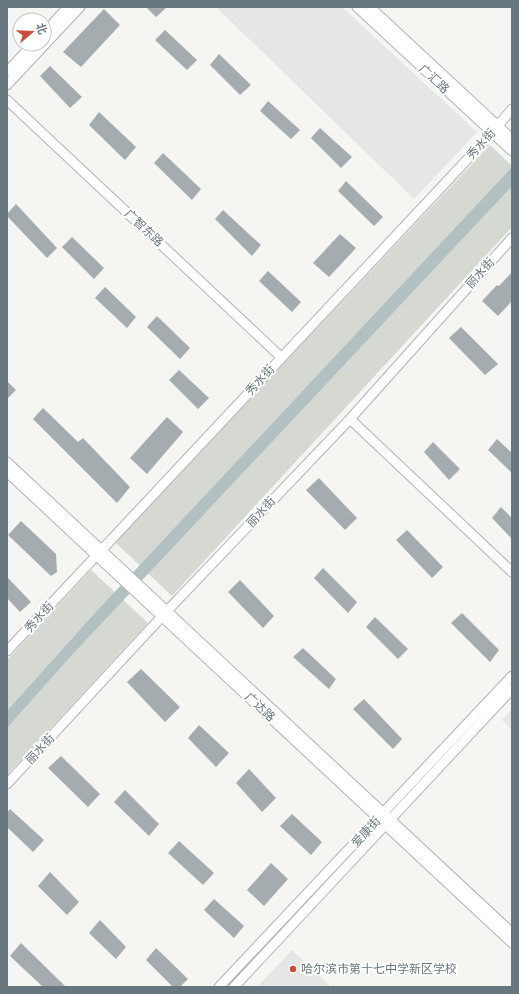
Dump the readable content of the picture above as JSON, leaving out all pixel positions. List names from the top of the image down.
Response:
{
  "streets": {
    "main road": [
      "广汇路",
      "秀水街",
      "广智东路",
      "丽水街",
      "广达路",
      "爱康街"
    ]
  },
  "crossings": [
    ["广汇路", "秀水街"],
    ["秀水街", "广智东路"],
    ["秀水街", "广达路"],
    ["丽水街", "广达路"],
    ["广达路", "爱康街"]
  ],
  "places": ["哈尔滨市第十七中学新区学校"],
  "north": "right"
}
